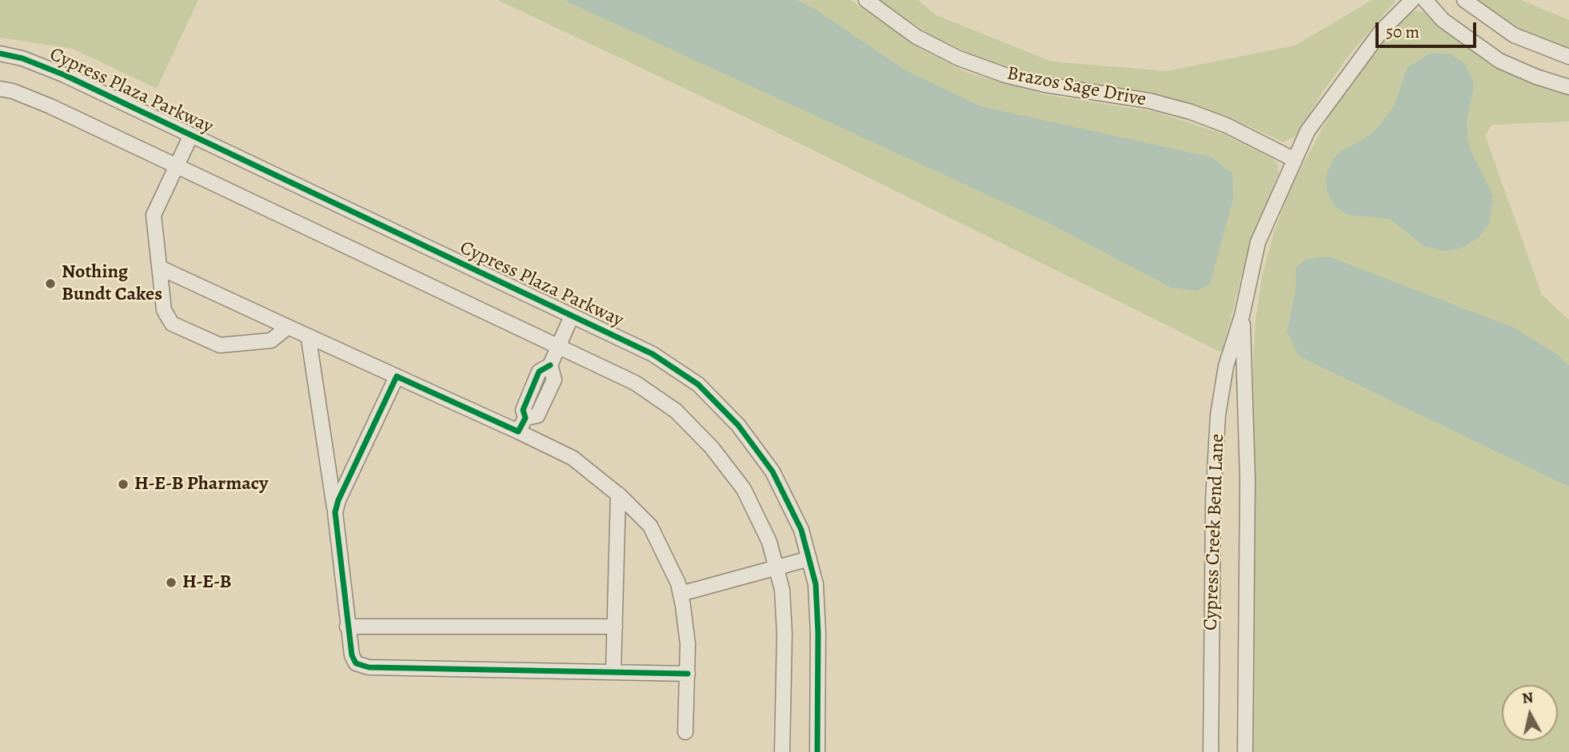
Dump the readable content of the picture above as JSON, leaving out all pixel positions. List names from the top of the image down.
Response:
{
  "streets": {
    "street": ["Brazos Sage Drive", "Cypress Plaza Parkway", "Cypress Creek Bend Lane"]
  },
  "crossings": [
    ["Brazos Sage Drive", "Cypress Creek Bend Lane"]
  ],
  "places": ["Nothing Bundt Cakes", "H-E-B Pharmacy", "H-E-B"],
  "scale_bar": "50 m",
  "north": "top"
}
